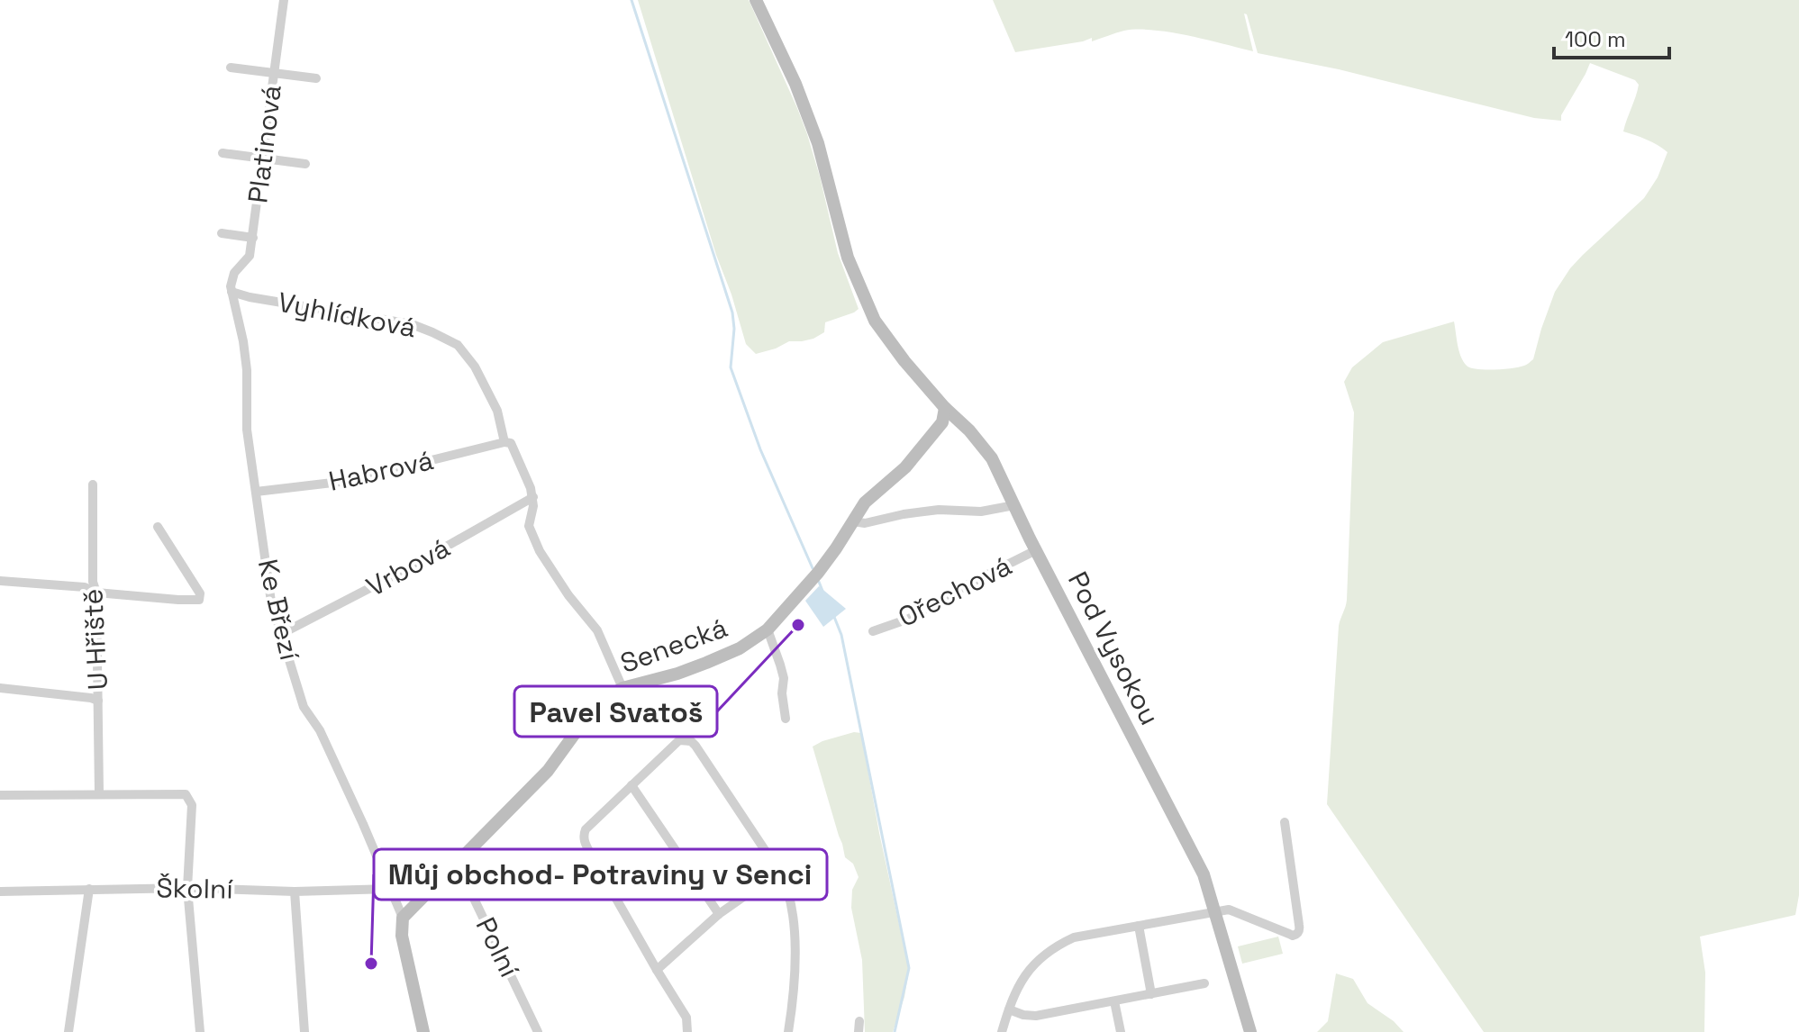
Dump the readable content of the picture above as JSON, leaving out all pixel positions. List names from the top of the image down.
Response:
{
  "streets": {
    "street": [
      "Platinová",
      "Vyhlídková",
      "Habrová",
      "Vrbová",
      "Ořechová",
      "Ke Březí",
      "U Hřiště",
      "Senecká",
      "Pod Vysokou",
      "Školní",
      "Polní"
    ]
  },
  "crossings": [
    ["Platinová", "Ke Březí"],
    ["Vyhlídková", "Habrová"],
    ["Vyhlídková", "Vrbová"],
    ["Vyhlídková", "Ke Březí"],
    ["Vyhlídková", "Senecká"],
    ["Habrová", "Ke Březí"],
    ["Vrbová", "Ke Březí"],
    ["Ořechová", "Pod Vysokou"],
    ["Ke Březí", "Senecká"],
    ["Ke Březí", "Školní"],
    ["Senecká", "Pod Vysokou"],
    ["Senecká", "Polní"]
  ],
  "places": ["Pavel Svatoš", "Můj obchod- Potraviny v Senci"],
  "scale_bar": "100 m"
}
